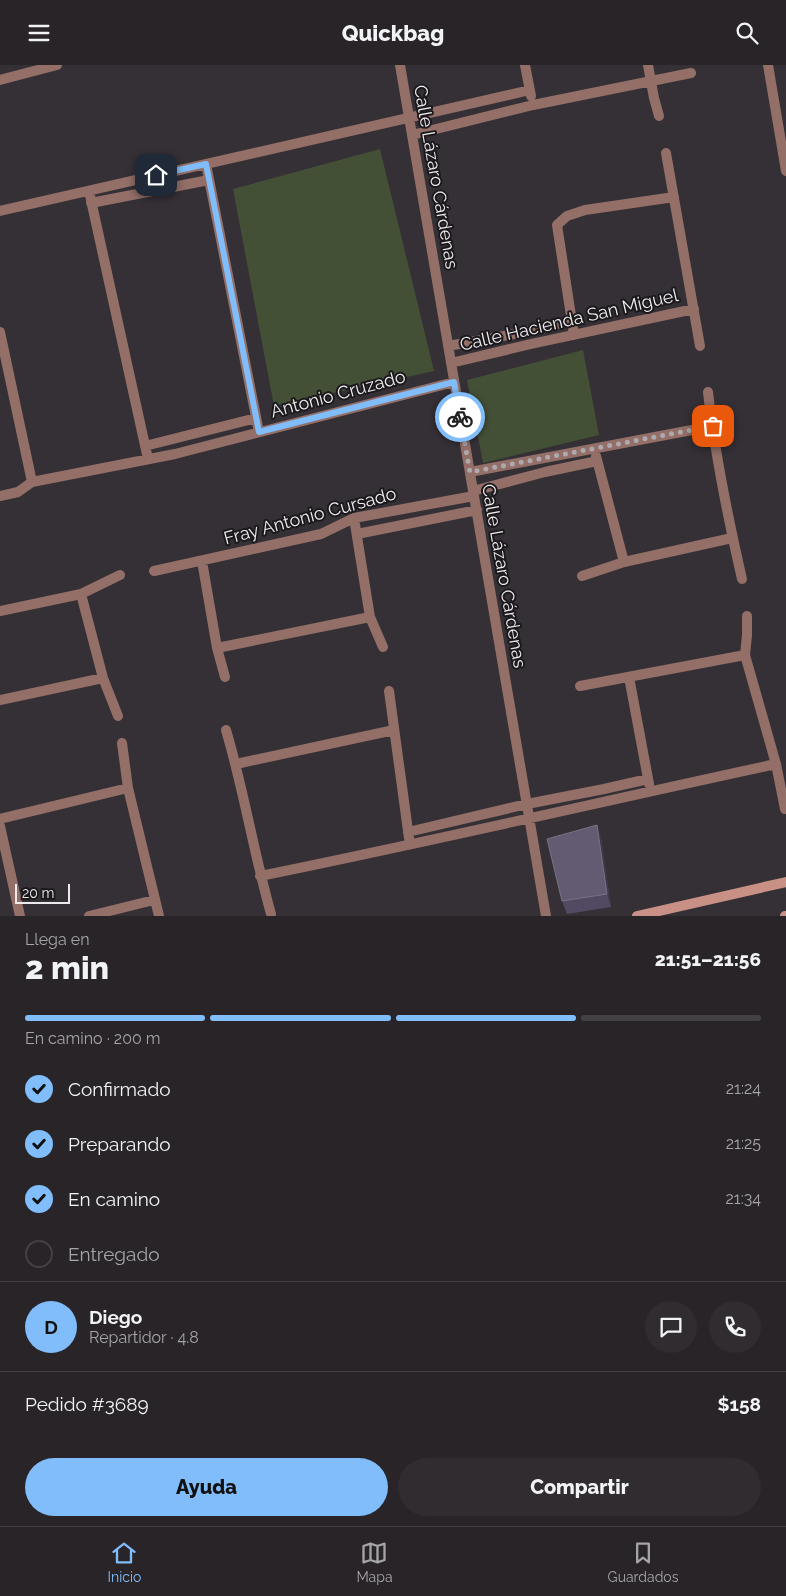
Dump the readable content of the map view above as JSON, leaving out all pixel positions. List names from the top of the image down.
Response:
{
  "streets": {
    "street": [
      "Calle Lázaro Cárdenas",
      "Calle Hacienda San Miguel",
      "Antonio Cruzado",
      "Fray Antonio Cursado"
    ]
  },
  "crossings": [
    ["Calle Lázaro Cárdenas", "Calle Hacienda San Miguel"],
    ["Calle Lázaro Cárdenas", "Antonio Cruzado"],
    ["Calle Lázaro Cárdenas", "Fray Antonio Cursado"]
  ],
  "scale_bar": "20 m",
  "page": {
    "header": "Quickbag",
    "scale": "20 m",
    "heading": ["2 min", "Llega en", "21:51–21:56"],
    "panel": [
      "Diego",
      "Repartidor · 4.8",
      "Pedido #3689",
      "$158"
    ],
    "bar": "En camino · 200 m",
    "list": [
      ["Confirmado", "21:24"],
      ["Preparando", "21:25"],
      ["En camino", "21:34"],
      "Entregado"
    ],
    "round": "D",
    "buttons": ["Ayuda", "Compartir"],
    "tabs": ["Inicio", "Mapa", "Guardados"]
  }
}
